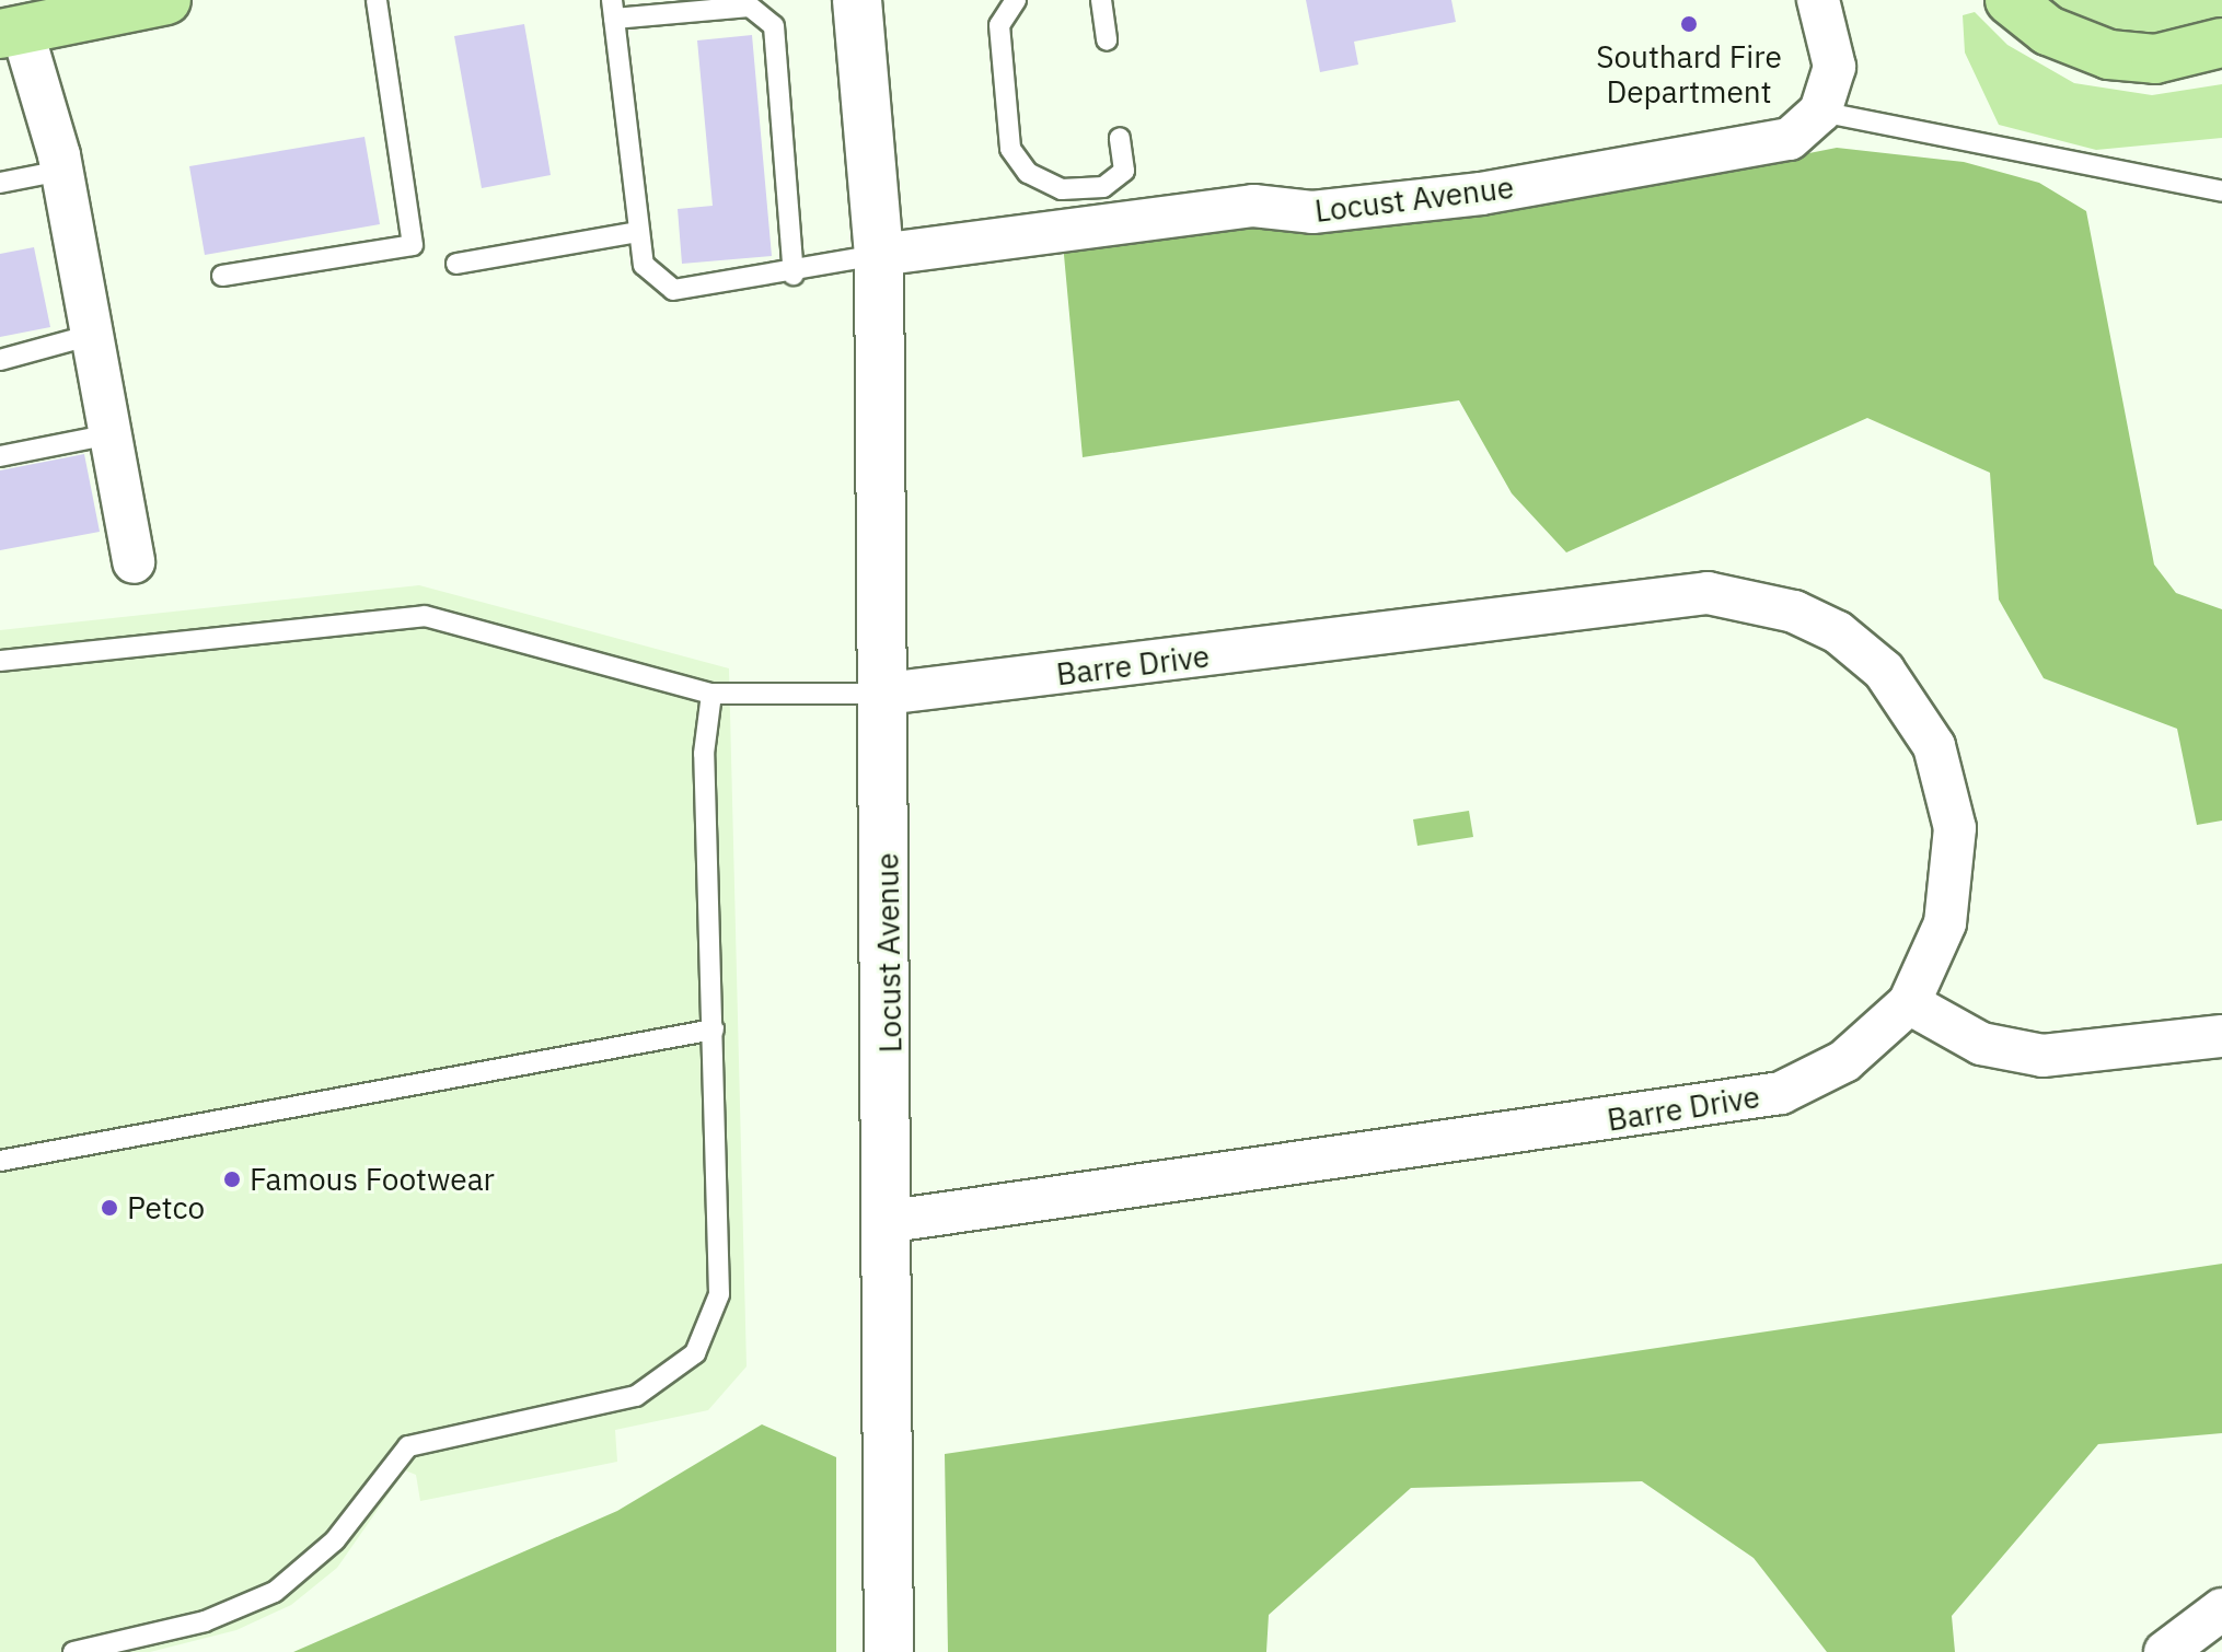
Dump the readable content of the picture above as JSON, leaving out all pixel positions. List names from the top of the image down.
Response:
{
  "streets": {
    "street": ["Locust Avenue", "Barre Drive"]
  },
  "crossings": [
    ["Locust Avenue", "Barre Drive"]
  ],
  "places": ["Southard Fire Department", "Famous Footwear", "Petco"]
}
